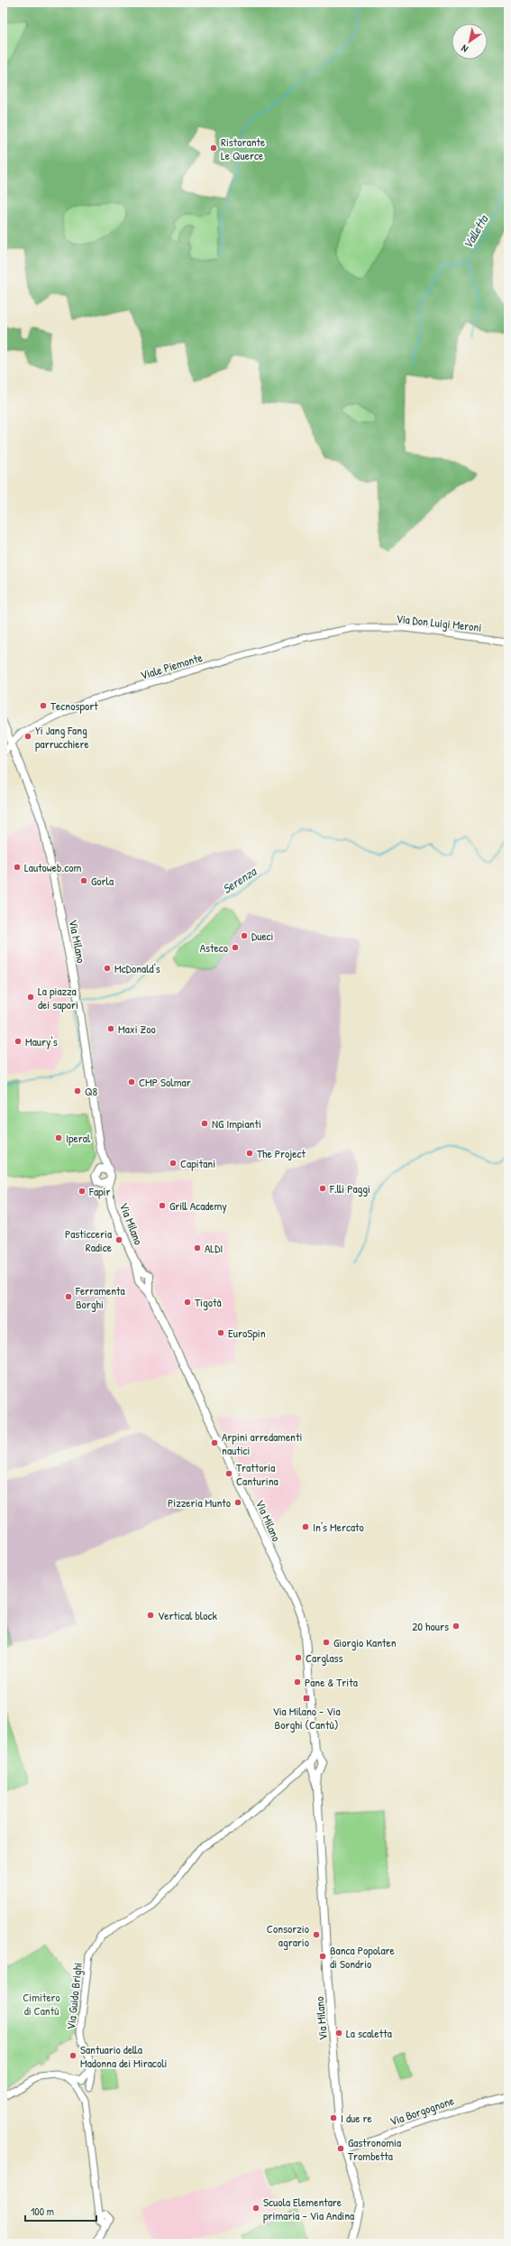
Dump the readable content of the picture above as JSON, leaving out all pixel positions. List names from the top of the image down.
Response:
{
  "streets": {
    "main road": ["Via Milano"],
    "street": [
      "Via Don Luigi Meroni",
      "Viale Piemonte",
      "Via Guido Brighi",
      "Via Borgognone"
    ]
  },
  "crossings": [
    ["Via Don Luigi Meroni", "Viale Piemonte"],
    ["Viale Piemonte", "Via Milano"],
    ["Via Milano", "Via Guido Brighi"],
    ["Via Milano", "Via Borgognone"]
  ],
  "water": ["Valletta", "Serenza"],
  "parks": ["Cimitero di Cantù"],
  "places": {
    "other": [
      "Ristorante Le Querce",
      "Tecnosport",
      "Yi Jang Fang parrucchiere",
      "Lautoweb.com",
      "Gorla",
      "Dueci",
      "Asteco",
      "McDonald's",
      "La piazza dei sapori",
      "Maxi Zoo",
      "Maury's",
      "CMP Solmar",
      "Q8",
      "NG Impianti",
      "Iperal",
      "The Project",
      "Capitani",
      "F.lli Paggi",
      "Fapir",
      "Grill Academy",
      "Pasticceria Radice",
      "ALDI",
      "Ferramenta Borghi",
      "Tigotà",
      "EuroSpin",
      "Arpini arredamenti nautici",
      "Trattoria Canturina",
      "Pizzeria Munto",
      "In's Mercato",
      "Vertical block",
      "20 hours",
      "Giorgio Kanten",
      "Carglass",
      "Pane & Trita",
      "Consorzio agrario",
      "Banca Popolare di Sondrio",
      "La scaletta",
      "Santuario della Madonna dei Miracoli",
      "I due re",
      "Gastronomia Trombetta",
      "Scuola Elementare primaria - Via Andina"
    ],
    "transit": ["Via Milano - Via Borghi (Cantù)"]
  },
  "scale_bar": "100 m",
  "north": "bottom left"
}
